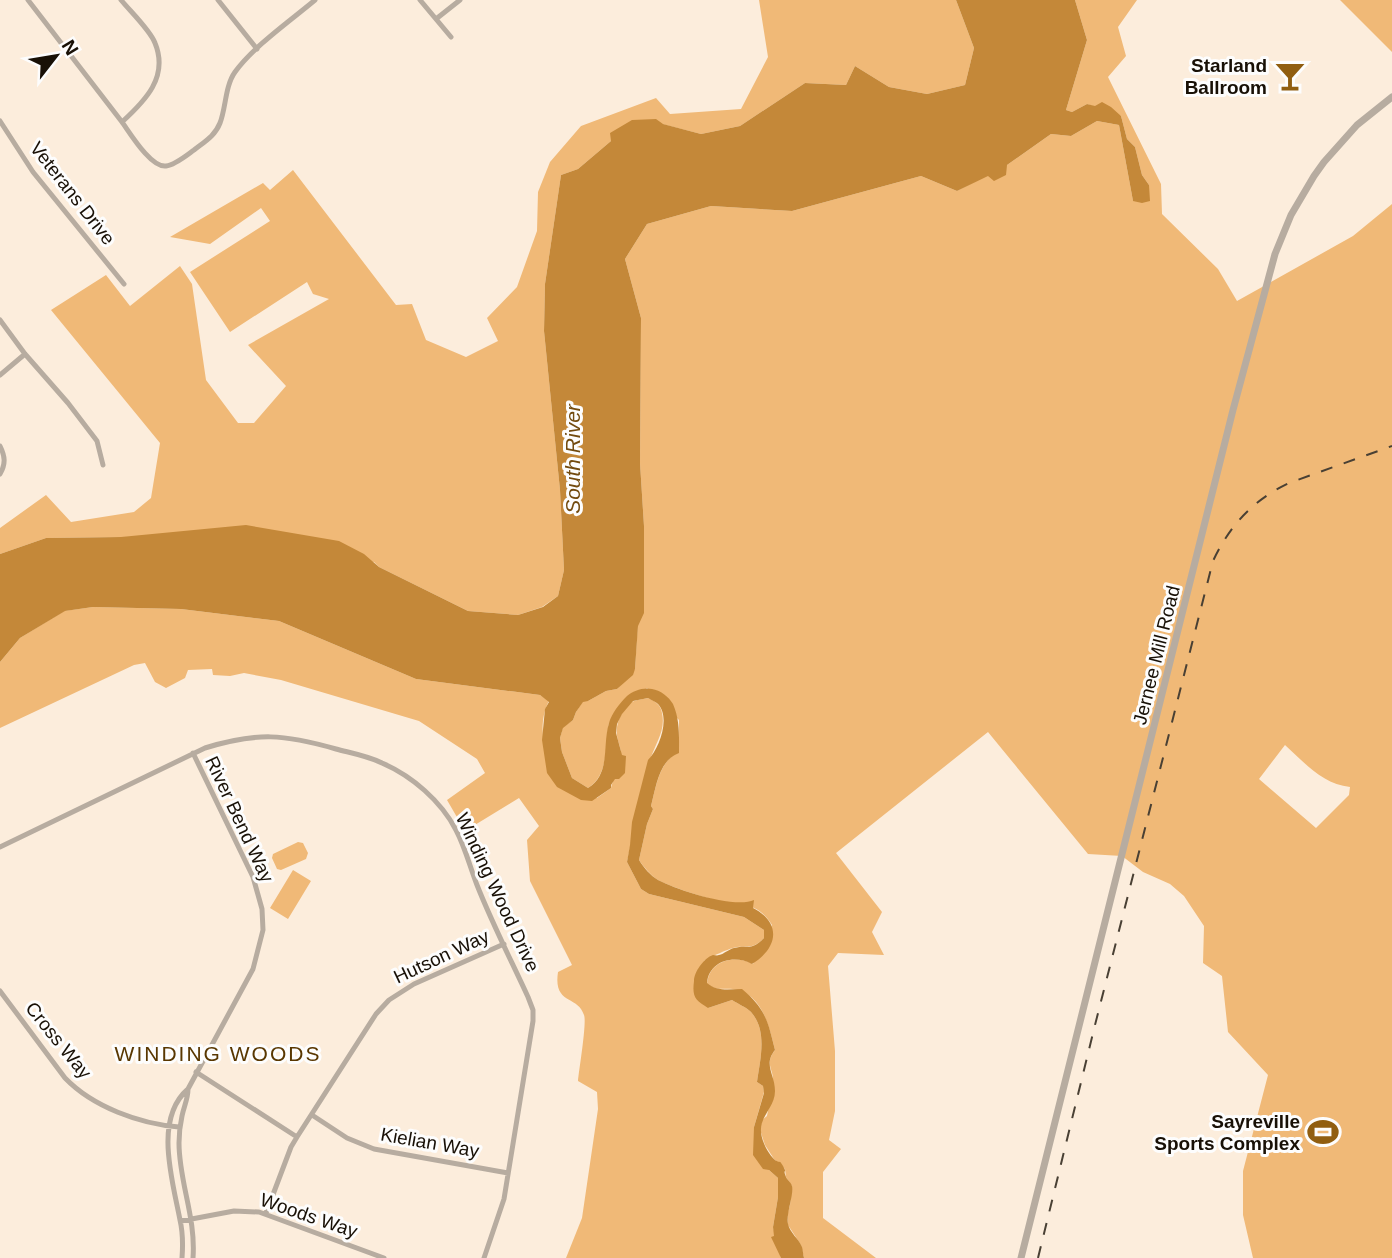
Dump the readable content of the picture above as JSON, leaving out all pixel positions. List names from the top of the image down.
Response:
{
  "streets": {
    "street": [
      "Veterans Drive",
      "Jernee Mill Road",
      "River Bend Way",
      "Winding Wood Drive",
      "Hutson Way",
      "Cross Way",
      "Kielian Way",
      "Woods Way"
    ]
  },
  "crossings": [
    ["River Bend Way", "Winding Wood Drive"],
    ["River Bend Way", "Cross Way"],
    ["River Bend Way", "Woods Way"],
    ["Winding Wood Drive", "Hutson Way"],
    ["Winding Wood Drive", "Kielian Way"],
    ["Hutson Way", "Kielian Way"],
    ["Hutson Way", "Woods Way"]
  ],
  "districts": ["WINDING WOODS"],
  "water": ["South River"],
  "places": {
    "bar": ["Starland Ballroom"],
    "sports": ["Sayreville Sports Complex"]
  },
  "north": "top right"
}
